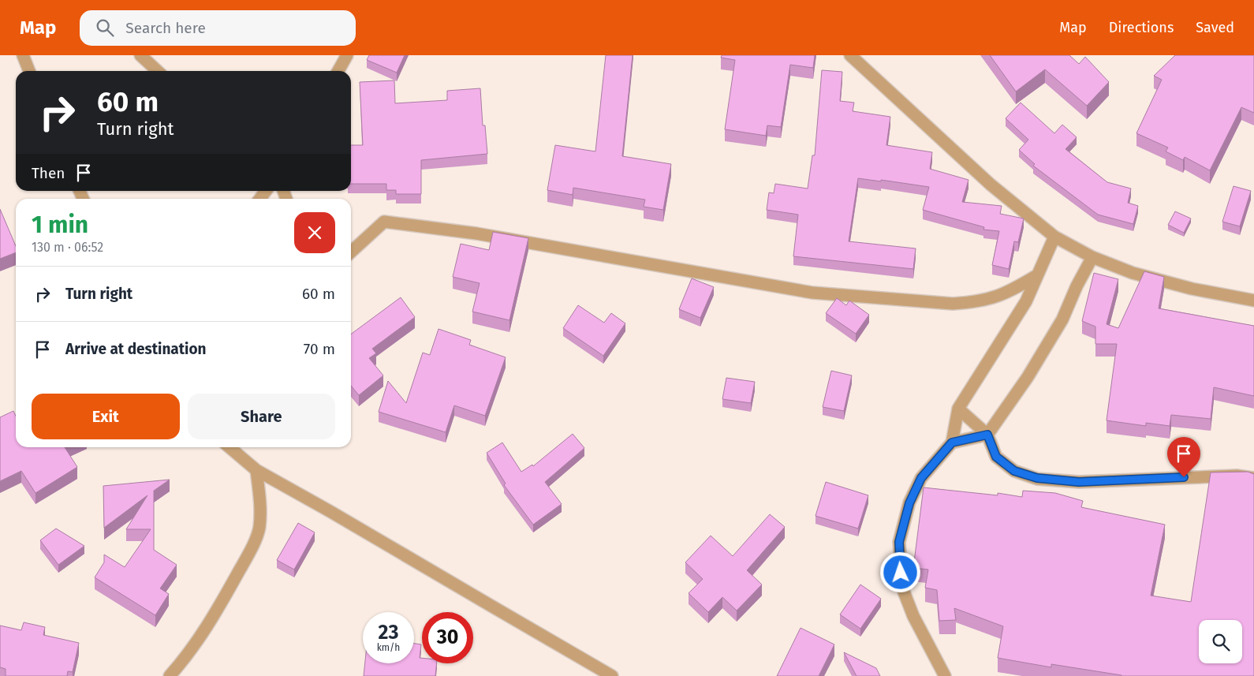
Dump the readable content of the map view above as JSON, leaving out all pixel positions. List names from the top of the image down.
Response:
{
  "page": {
    "header": "Map",
    "search": "Search here",
    "nav": ["Map", "Directions", "Saved"],
    "turn": ["60 m", "Turn right"],
    "then": "Then",
    "heading": ["1 min", "130 m · 06:52"],
    "list": [
      {
        "name": "Turn right",
        "value": "60 m"
      },
      {
        "name": "Arrive at destination",
        "value": "70 m"
      }
    ],
    "buttons": ["Exit", "Share"],
    "speed": "23 km/h",
    "limit": "30"
  }
}
